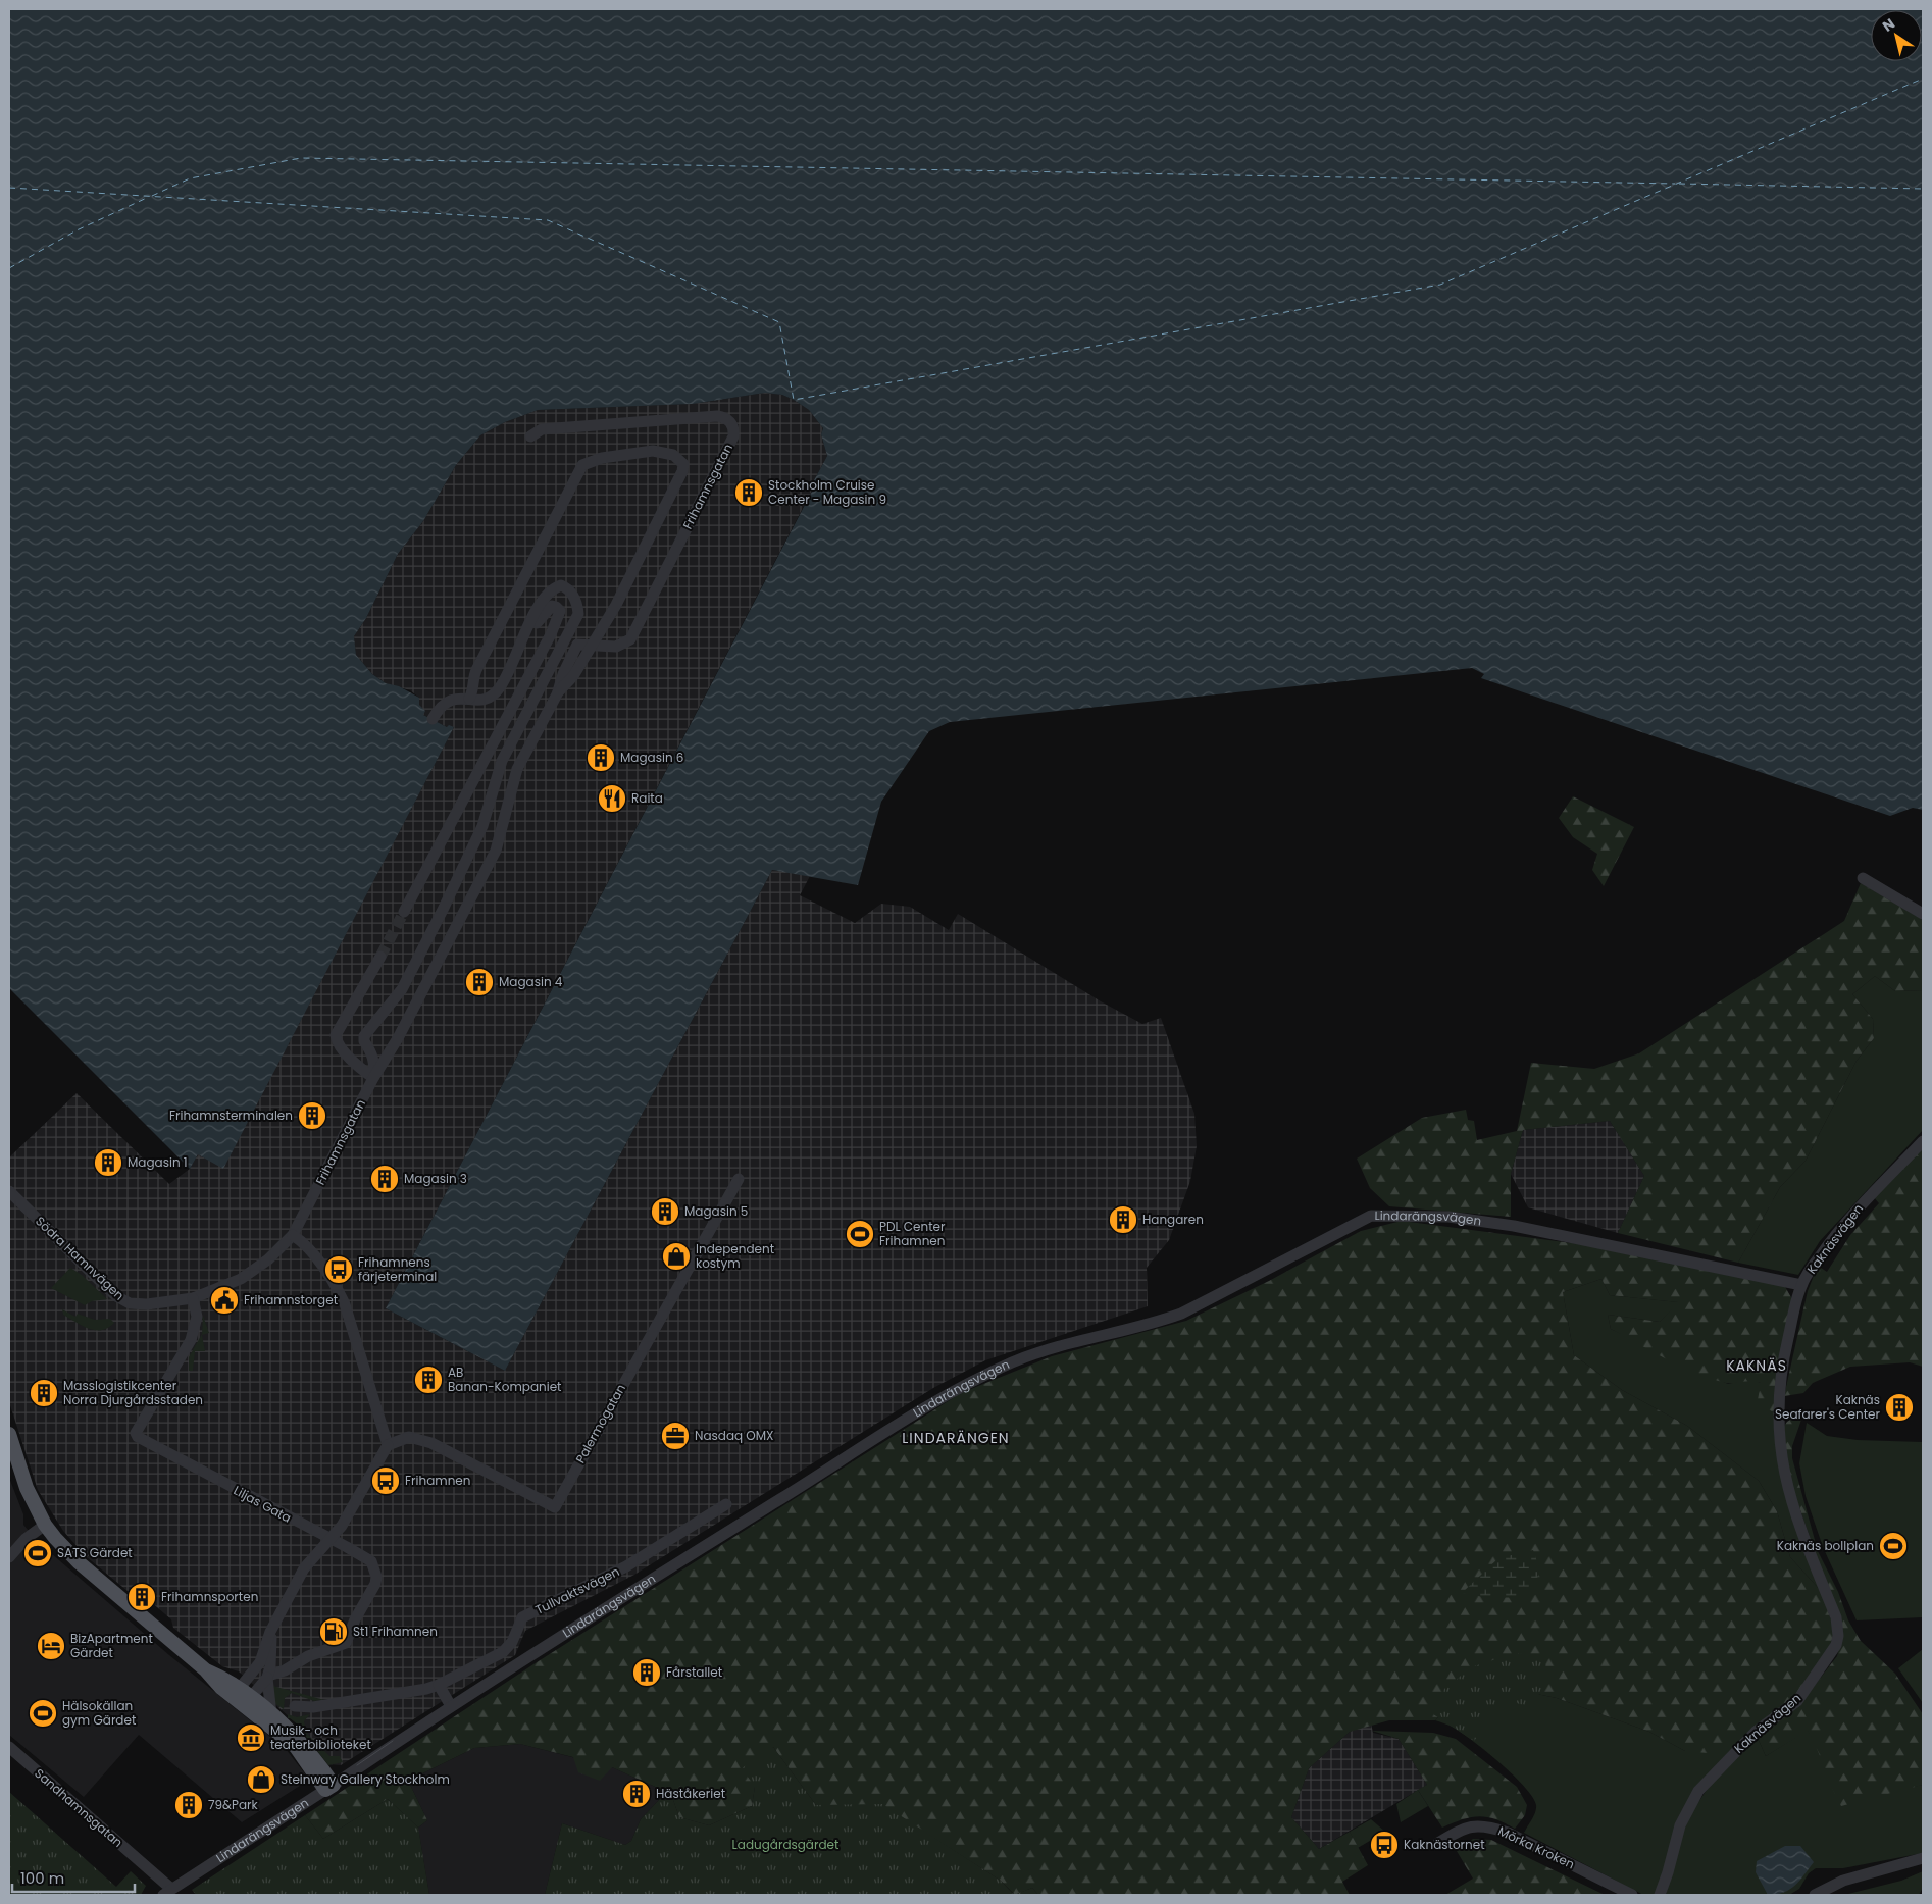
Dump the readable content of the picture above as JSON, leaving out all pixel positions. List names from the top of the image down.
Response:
{
  "streets": {
    "street": [
      "Frihamnsgatan",
      "Lindarängsvägen",
      "Kaknäsvägen",
      "Södra Hamnvägen",
      "Palermogatan",
      "Liljas Gata",
      "Tullvaktsvägen",
      "Sandhamnsgatan",
      "Mörka Kroken"
    ]
  },
  "crossings": [
    ["Frihamnsgatan", "Södra Hamnvägen"],
    ["Lindarängsvägen", "Kaknäsvägen"],
    ["Lindarängsvägen", "Sandhamnsgatan"],
    ["Södra Hamnvägen", "Liljas Gata"]
  ],
  "districts": ["KAKNÄS", "LINDARÄNGEN"],
  "parks": ["Ladugårdsgärdet"],
  "places": {
    "building": [
      "Stockholm Cruise Center - Magasin 9",
      "Magasin 6",
      "Magasin 4",
      "Frihamnsterminalen",
      "Magasin 1",
      "Magasin 3",
      "Magasin 5",
      "Hangaren",
      "AB Banan-Kompaniet",
      "Masslogistikcenter Norra Djurgårdsstaden",
      "Kaknäs Seafarer's Center",
      "Frihamnsporten",
      "Fårstallet",
      "Häståkeriet",
      "79&Park"
    ],
    "restaurant": ["Raita"],
    "sports": [
      "PDL Center Frihamnen",
      "Kaknäs bollplan",
      "SATS Gärdet",
      "Hälsokällan gym Gärdet"
    ],
    "shop": ["Independent kostym", "Steinway Gallery Stockholm"],
    "bus stop": ["Frihamnens färjeterminal", "Frihamnen", "Kaknästornet"],
    "public building": ["Frihamnstorget"],
    "office": ["Nasdaq OMX"],
    "fuel station": ["St1 Frihamnen"],
    "hotel": ["BizApartment Gärdet"],
    "museum": ["Musik- och teaterbiblioteket"]
  },
  "scale_bar": "100 m",
  "north": "top left"
}
